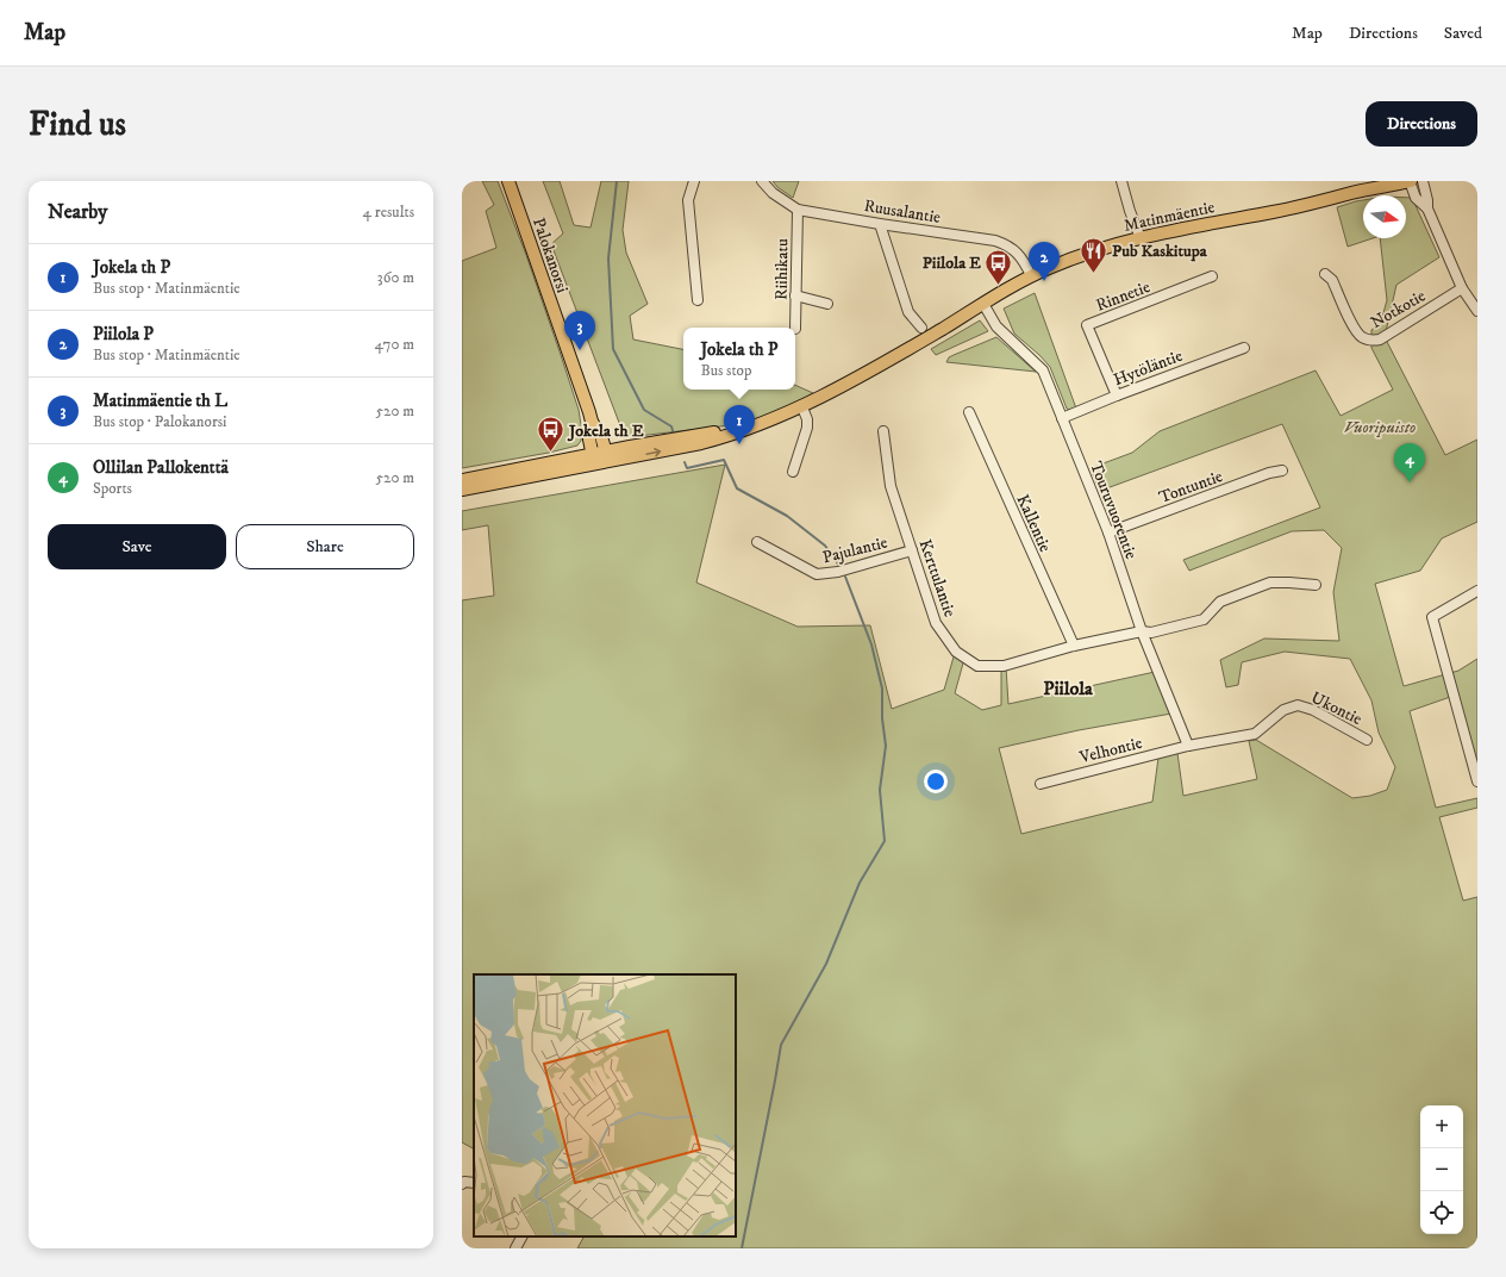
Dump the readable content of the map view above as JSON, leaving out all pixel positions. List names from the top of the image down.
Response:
{
  "streets": {
    "main road": ["Matinmäentie", "Palokanorsi"],
    "street": [
      "Ruusalantie",
      "Riihikatu",
      "Rinnetie",
      "Notkotie",
      "Hytöläntie",
      "Tontuntie",
      "Touruvuorentie",
      "Kallentie",
      "Pajulantie",
      "Kerttulantie",
      "Ukontie",
      "Velhontie"
    ]
  },
  "crossings": [
    ["Ruusalantie", "Matinmäentie"],
    ["Ruusalantie", "Riihikatu"],
    ["Matinmäentie", "Palokanorsi"],
    ["Matinmäentie", "Touruvuorentie"],
    ["Rinnetie", "Hytöläntie"],
    ["Hytöläntie", "Touruvuorentie"],
    ["Tontuntie", "Touruvuorentie"],
    ["Touruvuorentie", "Kerttulantie"],
    ["Touruvuorentie", "Ukontie"],
    ["Touruvuorentie", "Velhontie"],
    ["Kallentie", "Kerttulantie"],
    ["Pajulantie", "Kerttulantie"],
    ["Ukontie", "Velhontie"]
  ],
  "districts": ["Piilola"],
  "parks": ["Vuoripuisto"],
  "places": {
    "restaurant": ["Pub Kaskitupa"],
    "bus stop": ["Piilola E", "Jokela th E"]
  },
  "north": "right",
  "page": {
    "header": "Map",
    "nav": ["Map", "Directions", "Saved"],
    "buttons": [
      "Directions",
      ["Save", "Share"]
    ],
    "title": "Find us",
    "heading": ["Nearby", "4 results"],
    "pins": [
      "2",
      "3",
      "1",
      "4"
    ],
    "list": [
      {
        "mark": "1",
        "name": "Jokela th P",
        "note": "Bus stop · Matinmäentie",
        "value": "360 m"
      },
      {
        "mark": "2",
        "name": "Piilola P",
        "note": "Bus stop · Matinmäentie",
        "value": "470 m"
      },
      {
        "mark": "3",
        "name": "Matinmäentie th L",
        "note": "Bus stop · Palokanorsi",
        "value": "520 m"
      },
      {
        "mark": "4",
        "name": "Ollilan Pallokenttä",
        "note": "Sports",
        "value": "520 m"
      }
    ],
    "popup": ["Jokela th P", "Bus stop"],
    "map_buttons": ["+", "−"]
  }
}
